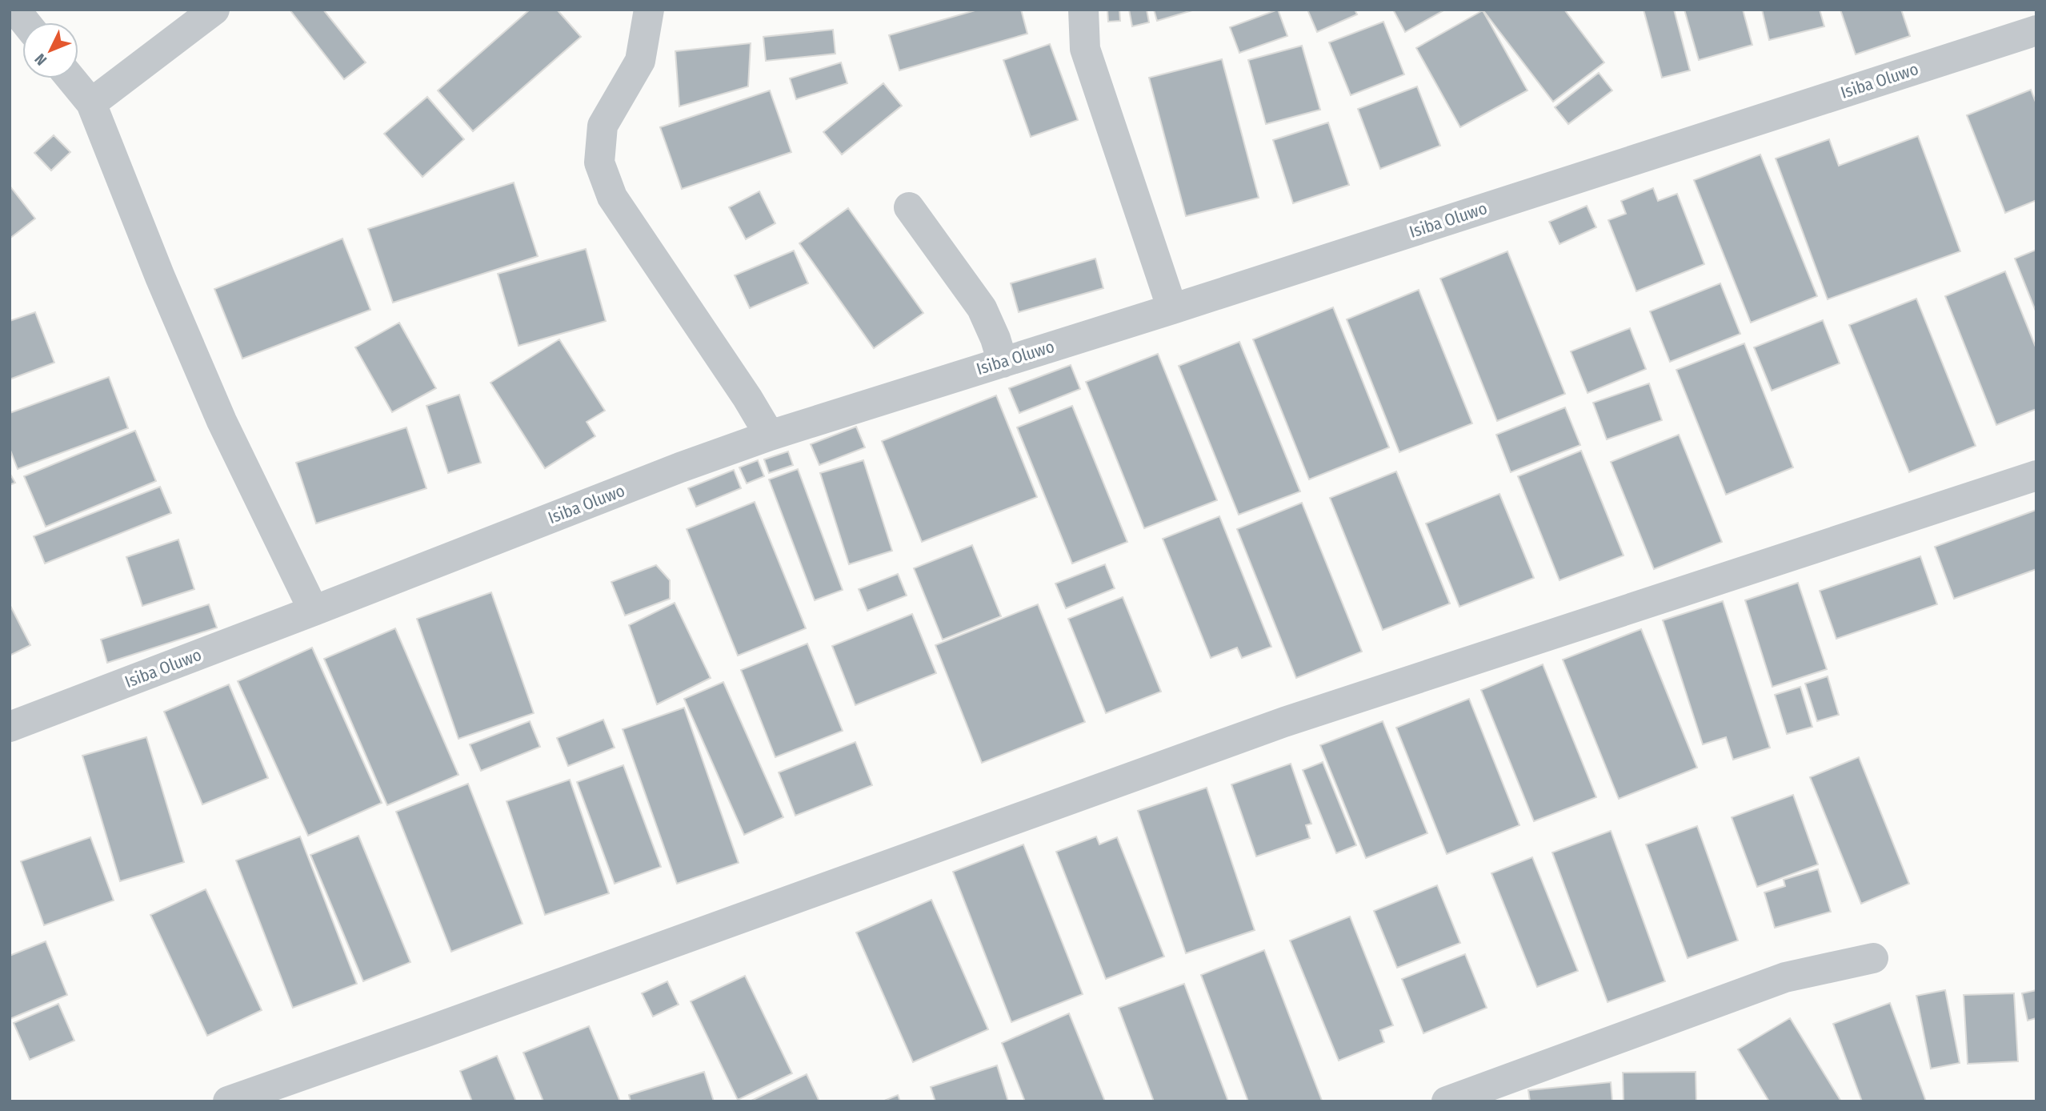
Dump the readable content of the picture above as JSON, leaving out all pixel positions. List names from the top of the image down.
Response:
{
  "streets": {
    "street": ["Isiba Oluwo"]
  },
  "north": "bottom left"
}
